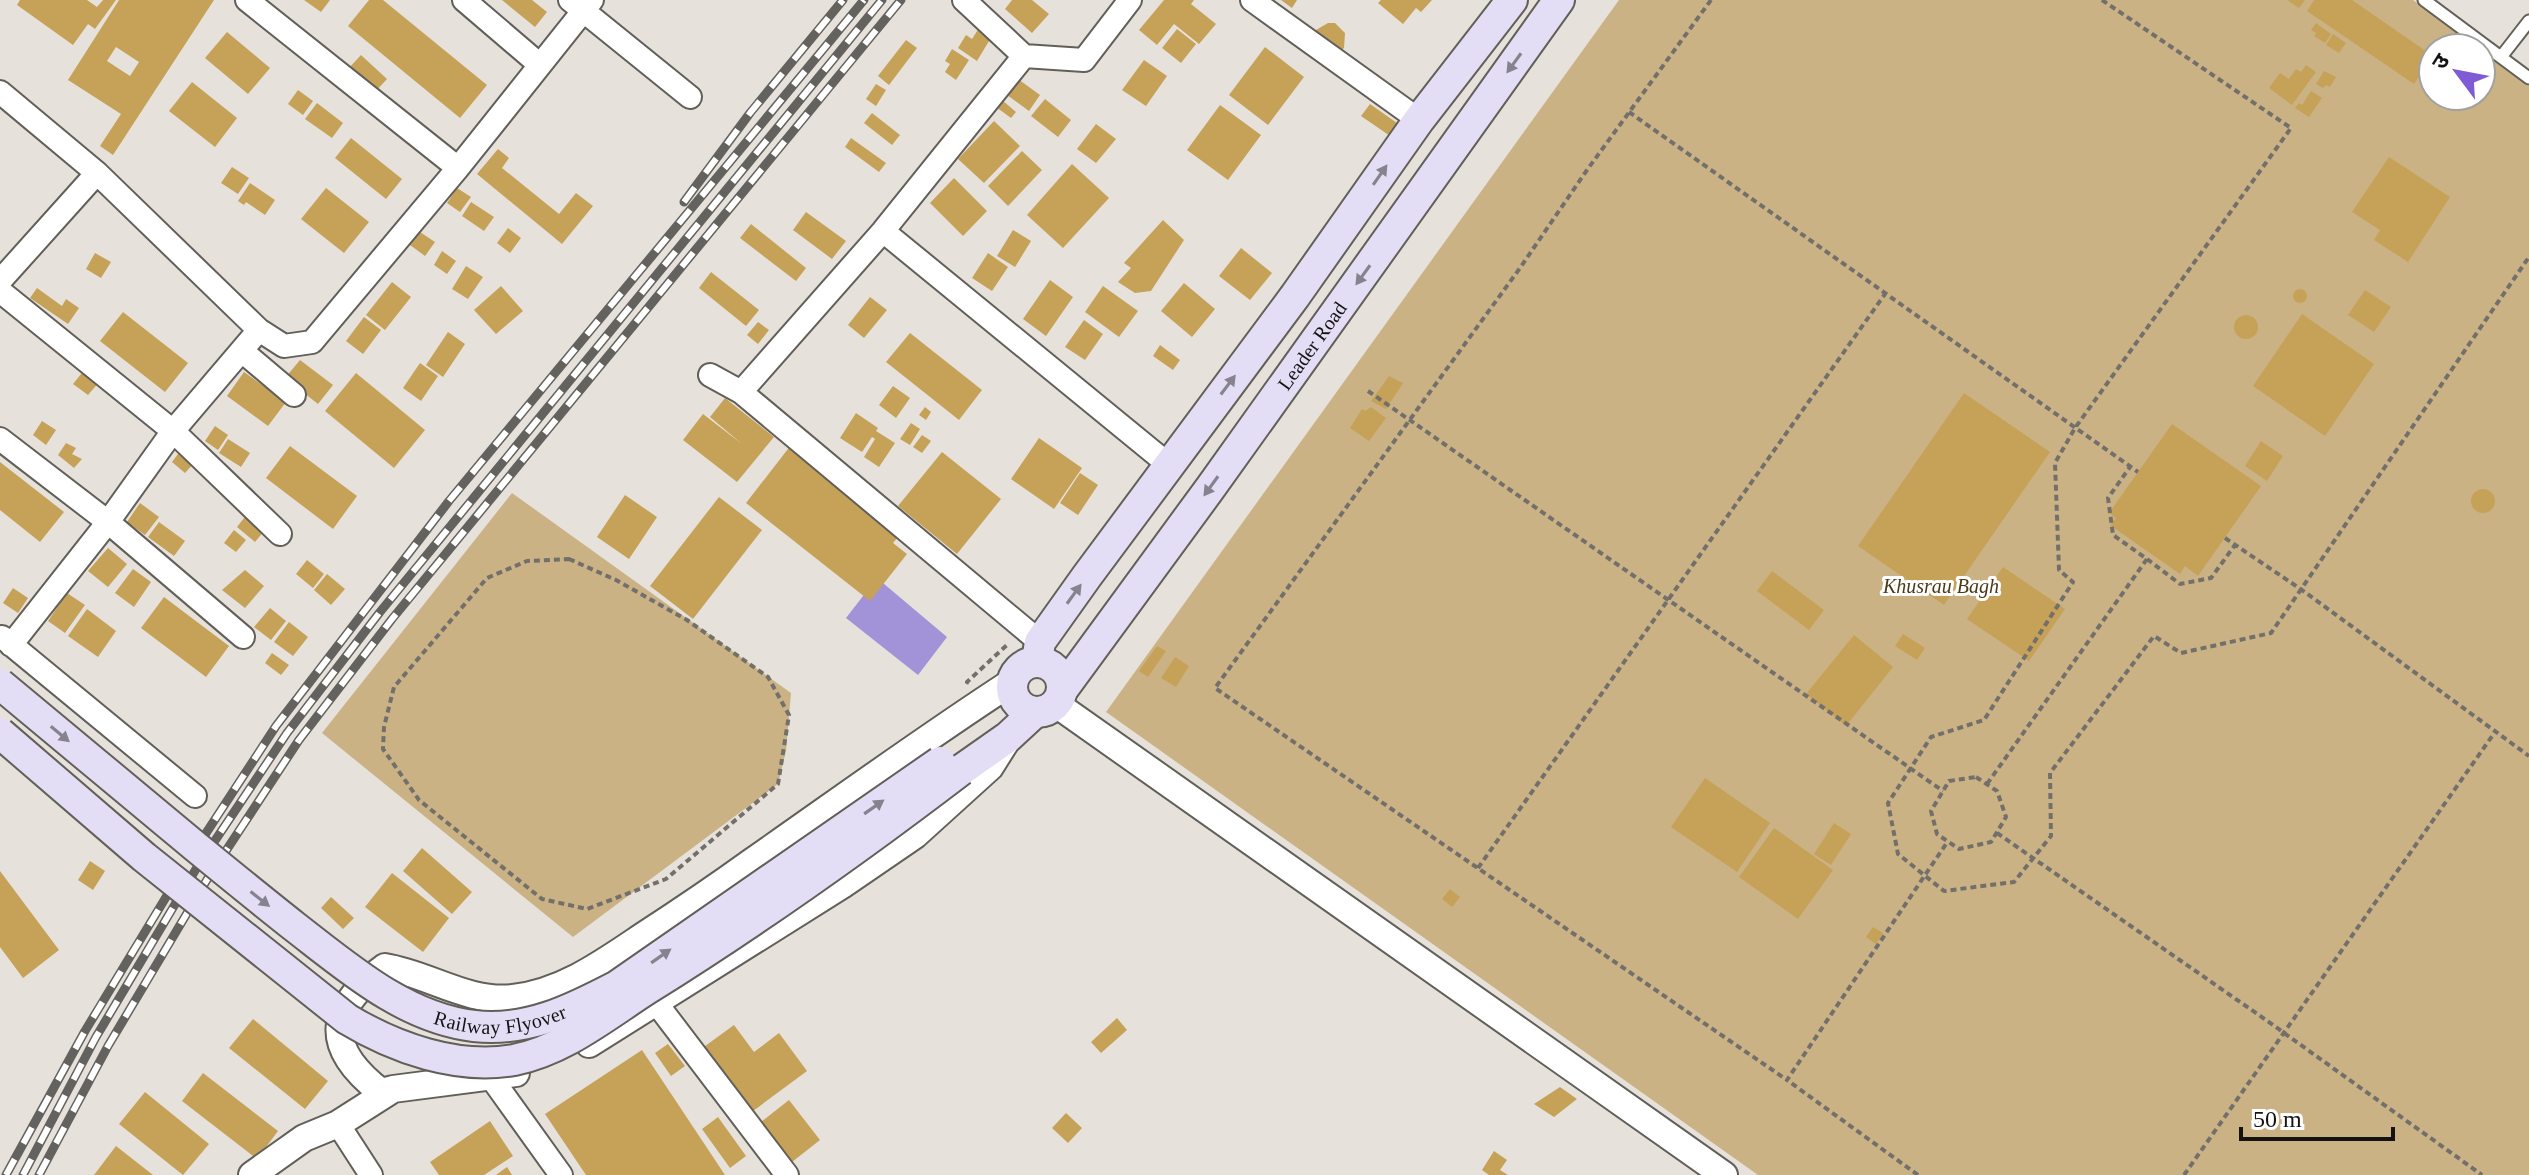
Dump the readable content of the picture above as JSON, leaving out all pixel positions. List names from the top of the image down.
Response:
{
  "streets": {
    "main road": ["Leader Road", "Railway Flyover"]
  },
  "crossings": [
    ["Leader Road", "Railway Flyover"]
  ],
  "one_way": ["Railway Flyover"],
  "parks": ["Khusrau Bagh"],
  "scale_bar": "50 m",
  "north": "top left"
}
